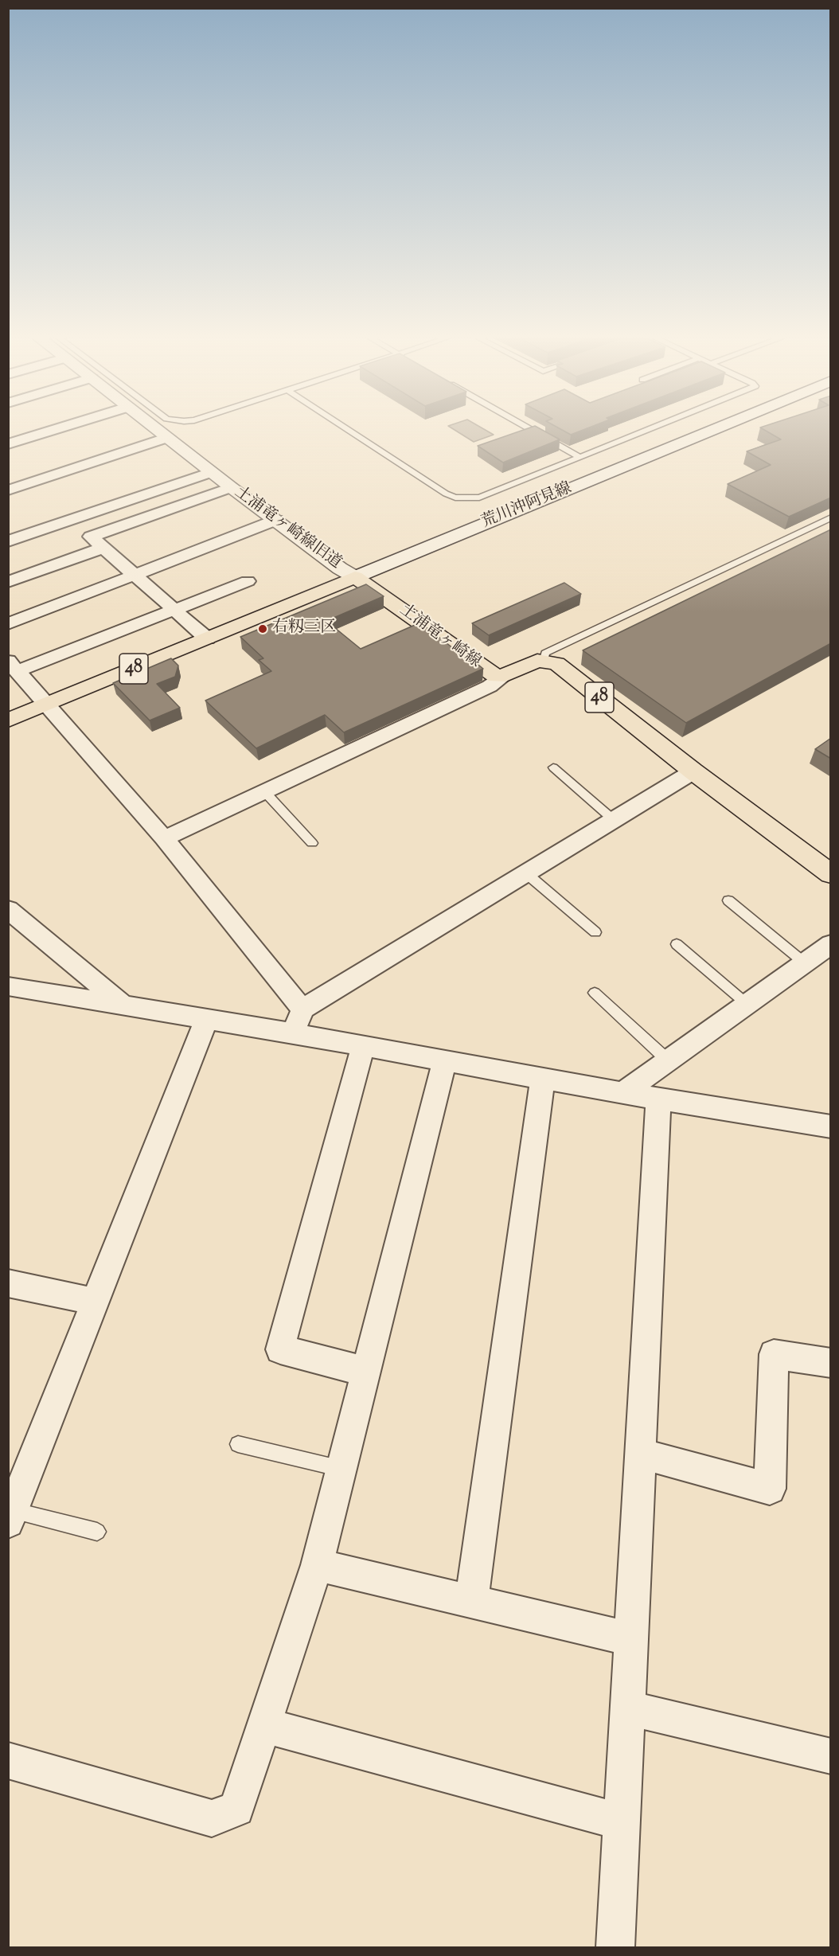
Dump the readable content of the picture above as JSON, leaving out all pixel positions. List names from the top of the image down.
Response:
{
  "streets": {
    "main road": ["土浦竜ヶ崎線", "48"],
    "street": ["荒川沖阿見線", "土浦竜ヶ崎線旧道"]
  },
  "crossings": [
    ["荒川沖阿見線", "土浦竜ヶ崎線旧道"],
    ["荒川沖阿見線", "土浦竜ヶ崎線"],
    ["荒川沖阿見線", "48"],
    ["土浦竜ヶ崎線旧道", "土浦竜ヶ崎線"],
    ["土浦竜ヶ崎線旧道", "48"],
    ["土浦竜ヶ崎線", "48"]
  ],
  "places": ["右籾三区"]
}
